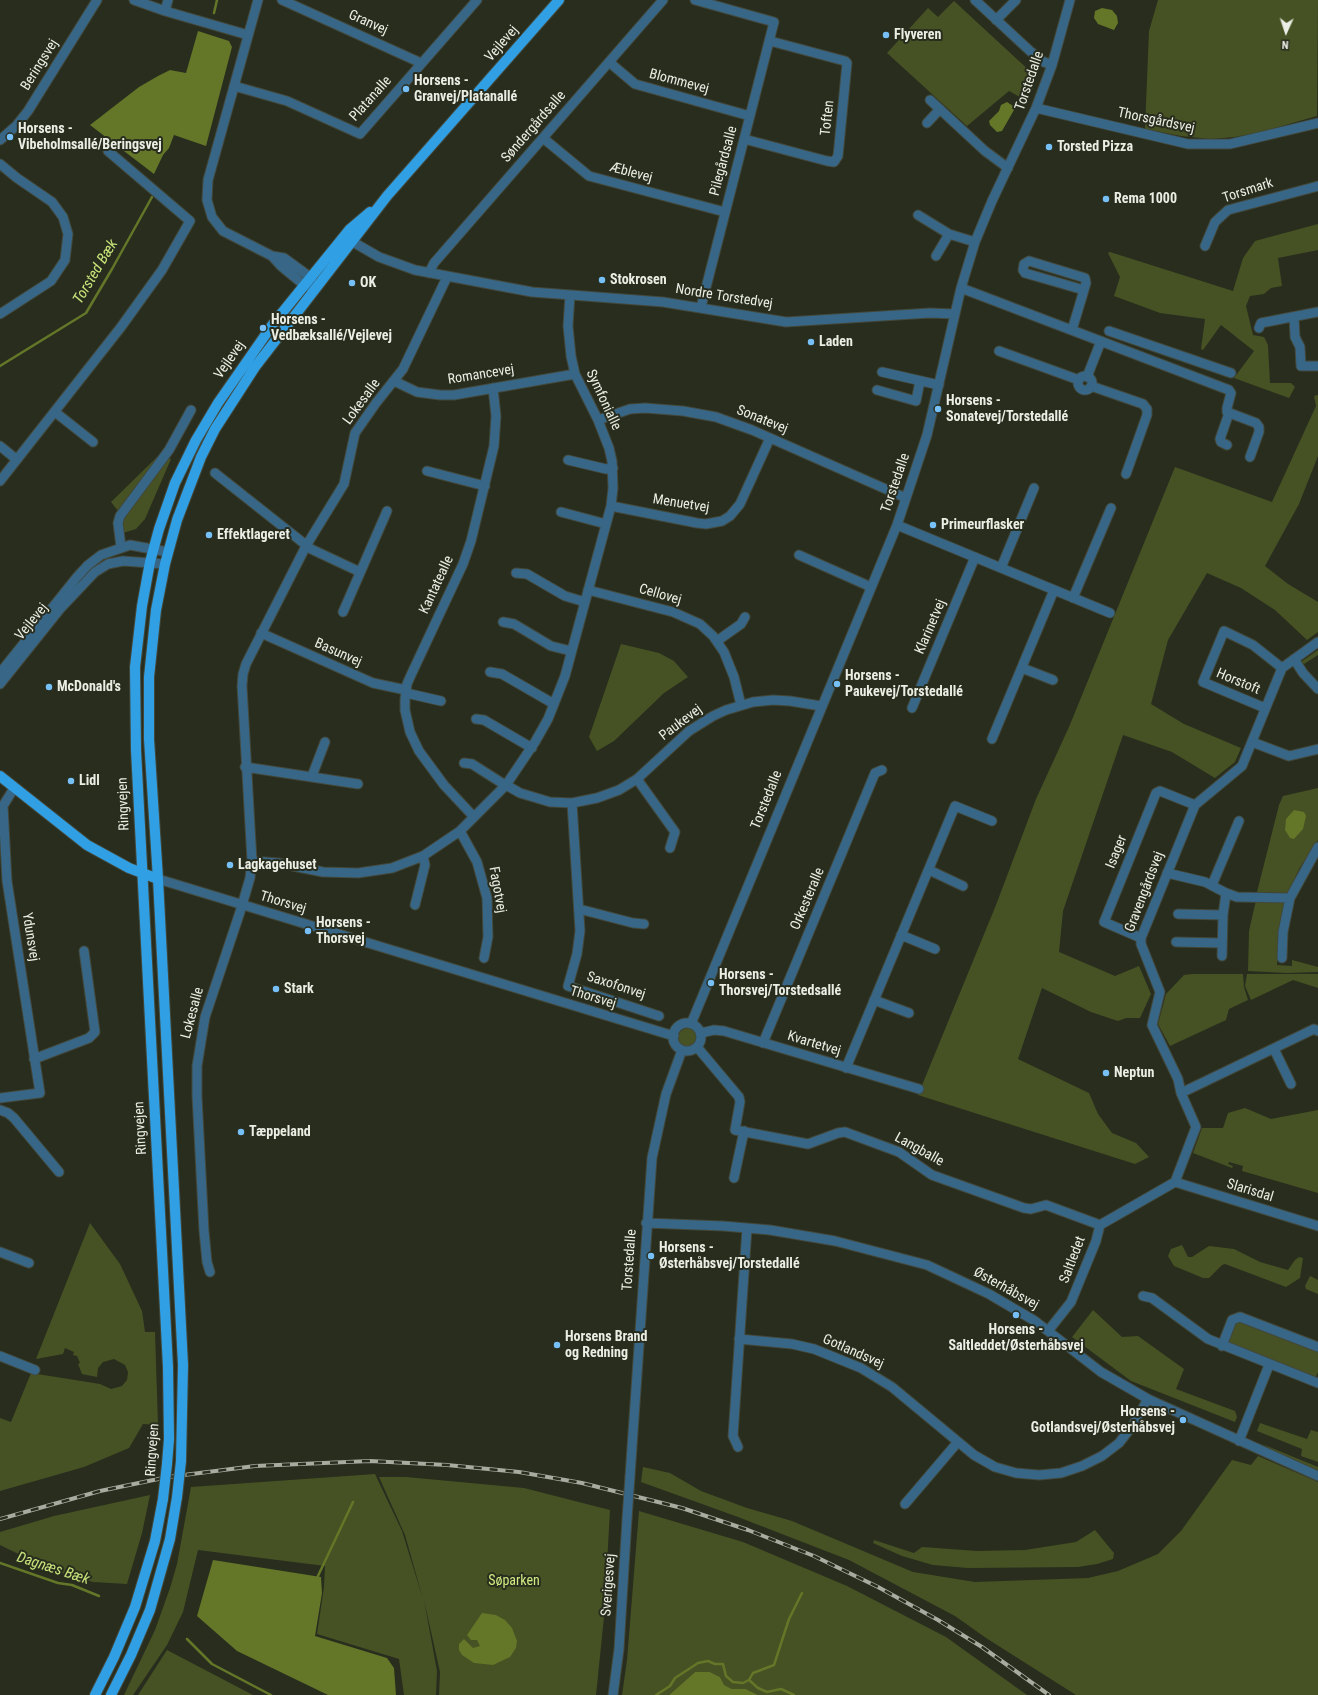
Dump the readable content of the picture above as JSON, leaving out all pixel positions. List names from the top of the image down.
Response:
{
  "streets": {
    "main road": ["Vejlevej", "Ringvejen", "Thorsvej"],
    "street": [
      "Granvej",
      "Beringsvej",
      "Torstedalle",
      "Blommevej",
      "Platanalle",
      "Toften",
      "Thorsgårdsvej",
      "Søndergårdsalle",
      "Pilegårdsalle",
      "Æblevej",
      "Torsmark",
      "Nordre Torstedvej",
      "Romancevej",
      "Symfonialle",
      "Lokesalle",
      "Sonatevej",
      "Menuetvej",
      "Kantatealle",
      "Cellovej",
      "Klarinetvej",
      "Basunvej",
      "Horstoft",
      "Paukevej",
      "Isager",
      "Fagotvej",
      "Gravengårdsvej",
      "Orkesteralle",
      "Ydunsvej",
      "Saxofonvej",
      "Kvartetvej",
      "Langballe",
      "Slarisdal",
      "Saltledet",
      "Østerhåbsvej",
      "Gotlandsvej",
      "Sverigesvej"
    ]
  },
  "crossings": [
    ["Granvej", "Platanalle"],
    ["Vejlevej", "Nordre Torstedvej"],
    ["Vejlevej", "Ringvejen"],
    ["Torstedalle", "Thorsgårdsvej"],
    ["Torstedalle", "Nordre Torstedvej"],
    ["Torstedalle", "Sonatevej"],
    ["Torstedalle", "Paukevej"],
    ["Torstedalle", "Thorsvej"],
    ["Torstedalle", "Kvartetvej"],
    ["Torstedalle", "Østerhåbsvej"],
    ["Torstedalle", "Sverigesvej"],
    ["Blommevej", "Søndergårdsalle"],
    ["Blommevej", "Pilegårdsalle"],
    ["Toften", "Pilegårdsalle"],
    ["Søndergårdsalle", "Æblevej"],
    ["Søndergårdsalle", "Nordre Torstedvej"],
    ["Pilegårdsalle", "Æblevej"],
    ["Pilegårdsalle", "Nordre Torstedvej"],
    ["Nordre Torstedvej", "Symfonialle"],
    ["Nordre Torstedvej", "Lokesalle"],
    ["Romancevej", "Symfonialle"],
    ["Romancevej", "Lokesalle"],
    ["Romancevej", "Kantatealle"],
    ["Symfonialle", "Lokesalle"],
    ["Symfonialle", "Sonatevej"],
    ["Symfonialle", "Menuetvej"],
    ["Symfonialle", "Kantatealle"],
    ["Symfonialle", "Cellovej"],
    ["Symfonialle", "Paukevej"],
    ["Symfonialle", "Fagotvej"],
    ["Lokesalle", "Basunvej"],
    ["Lokesalle", "Thorsvej"],
    ["Sonatevej", "Menuetvej"],
    ["Kantatealle", "Basunvej"],
    ["Cellovej", "Paukevej"],
    ["Horstoft", "Gravengårdsvej"],
    ["Paukevej", "Saxofonvej"],
    ["Ringvejen", "Thorsvej"],
    ["Isager", "Gravengårdsvej"],
    ["Gravengårdsvej", "Slarisdal"],
    ["Gravengårdsvej", "Saltledet"],
    ["Orkesteralle", "Kvartetvej"],
    ["Thorsvej", "Ydunsvej"],
    ["Thorsvej", "Kvartetvej"],
    ["Langballe", "Saltledet"],
    ["Slarisdal", "Saltledet"],
    ["Saltledet", "Østerhåbsvej"],
    ["Østerhåbsvej", "Gotlandsvej"]
  ],
  "water": ["Torsted Bæk", "Dagnæs Bæk"],
  "parks": ["Søparken"],
  "places": [
    "Flyveren",
    "Horsens - Granvej/Platanallé",
    "Horsens - Vibeholmsallé/Beringsvej",
    "Torsted Pizza",
    "Rema 1000",
    "Stokrosen",
    "OK",
    "Horsens - Vedbæksallé/Vejlevej",
    "Laden",
    "Horsens - Sonatevej/Torstedallé",
    "Primeurflasker",
    "Effektlageret",
    "Horsens - Paukevej/Torstedallé",
    "McDonald's",
    "Lidl",
    "Lagkagehuset",
    "Horsens - Thorsvej",
    "Horsens - Thorsvej/Torstedsallé",
    "Stark",
    "Neptun",
    "Tæppeland",
    "Horsens - Østerhåbsvej/Torstedallé",
    "Horsens - Saltleddet/Østerhåbsvej",
    "Horsens Brand og Redning",
    "Horsens - Gotlandsvej/Østerhåbsvej"
  ],
  "north": "bottom"
}
